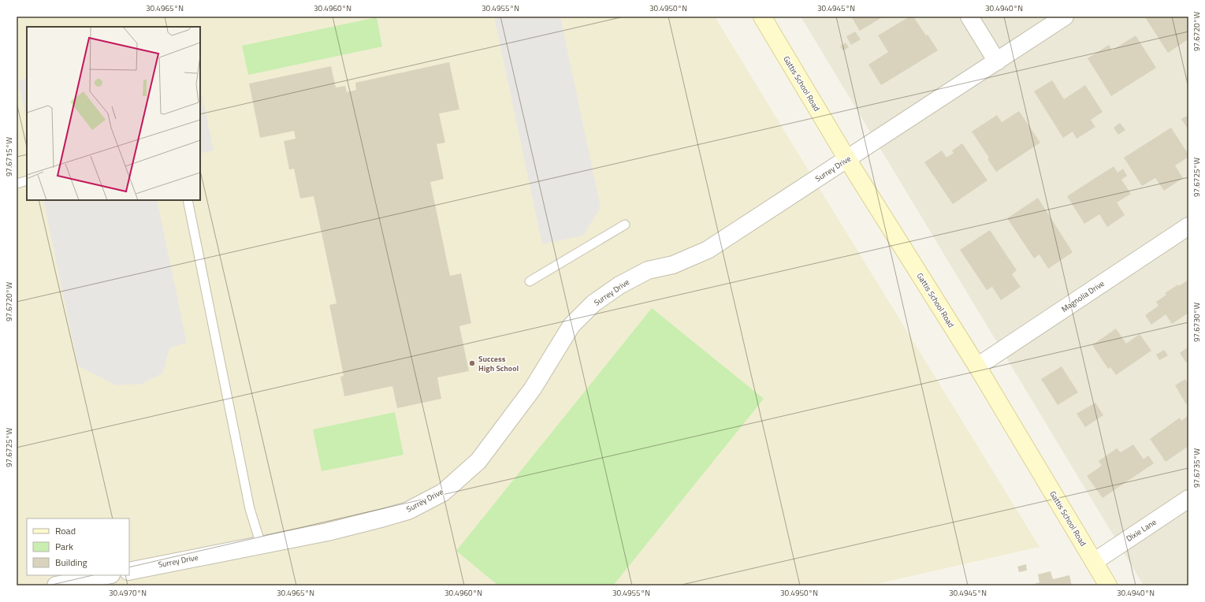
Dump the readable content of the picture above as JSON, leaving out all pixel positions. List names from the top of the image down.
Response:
{
  "streets": {
    "main road": ["Gattis School Road"],
    "street": ["Surrey Drive", "Magnolia Drive", "Dixie Lane"]
  },
  "crossings": [
    ["Gattis School Road", "Surrey Drive"],
    ["Gattis School Road", "Magnolia Drive"],
    ["Gattis School Road", "Dixie Lane"]
  ],
  "places": ["Success High School"],
  "legend": ["Road", "Park", "Building"],
  "coordinates": [
    "30.4965°N",
    "30.4960°N",
    "30.4955°N",
    "30.4950°N",
    "30.4945°N",
    "30.4940°N",
    "97.6720°W",
    "97.6715°W",
    "97.6725°W",
    "97.6730°W",
    "97.6735°W",
    "30.4970°N"
  ]
}
